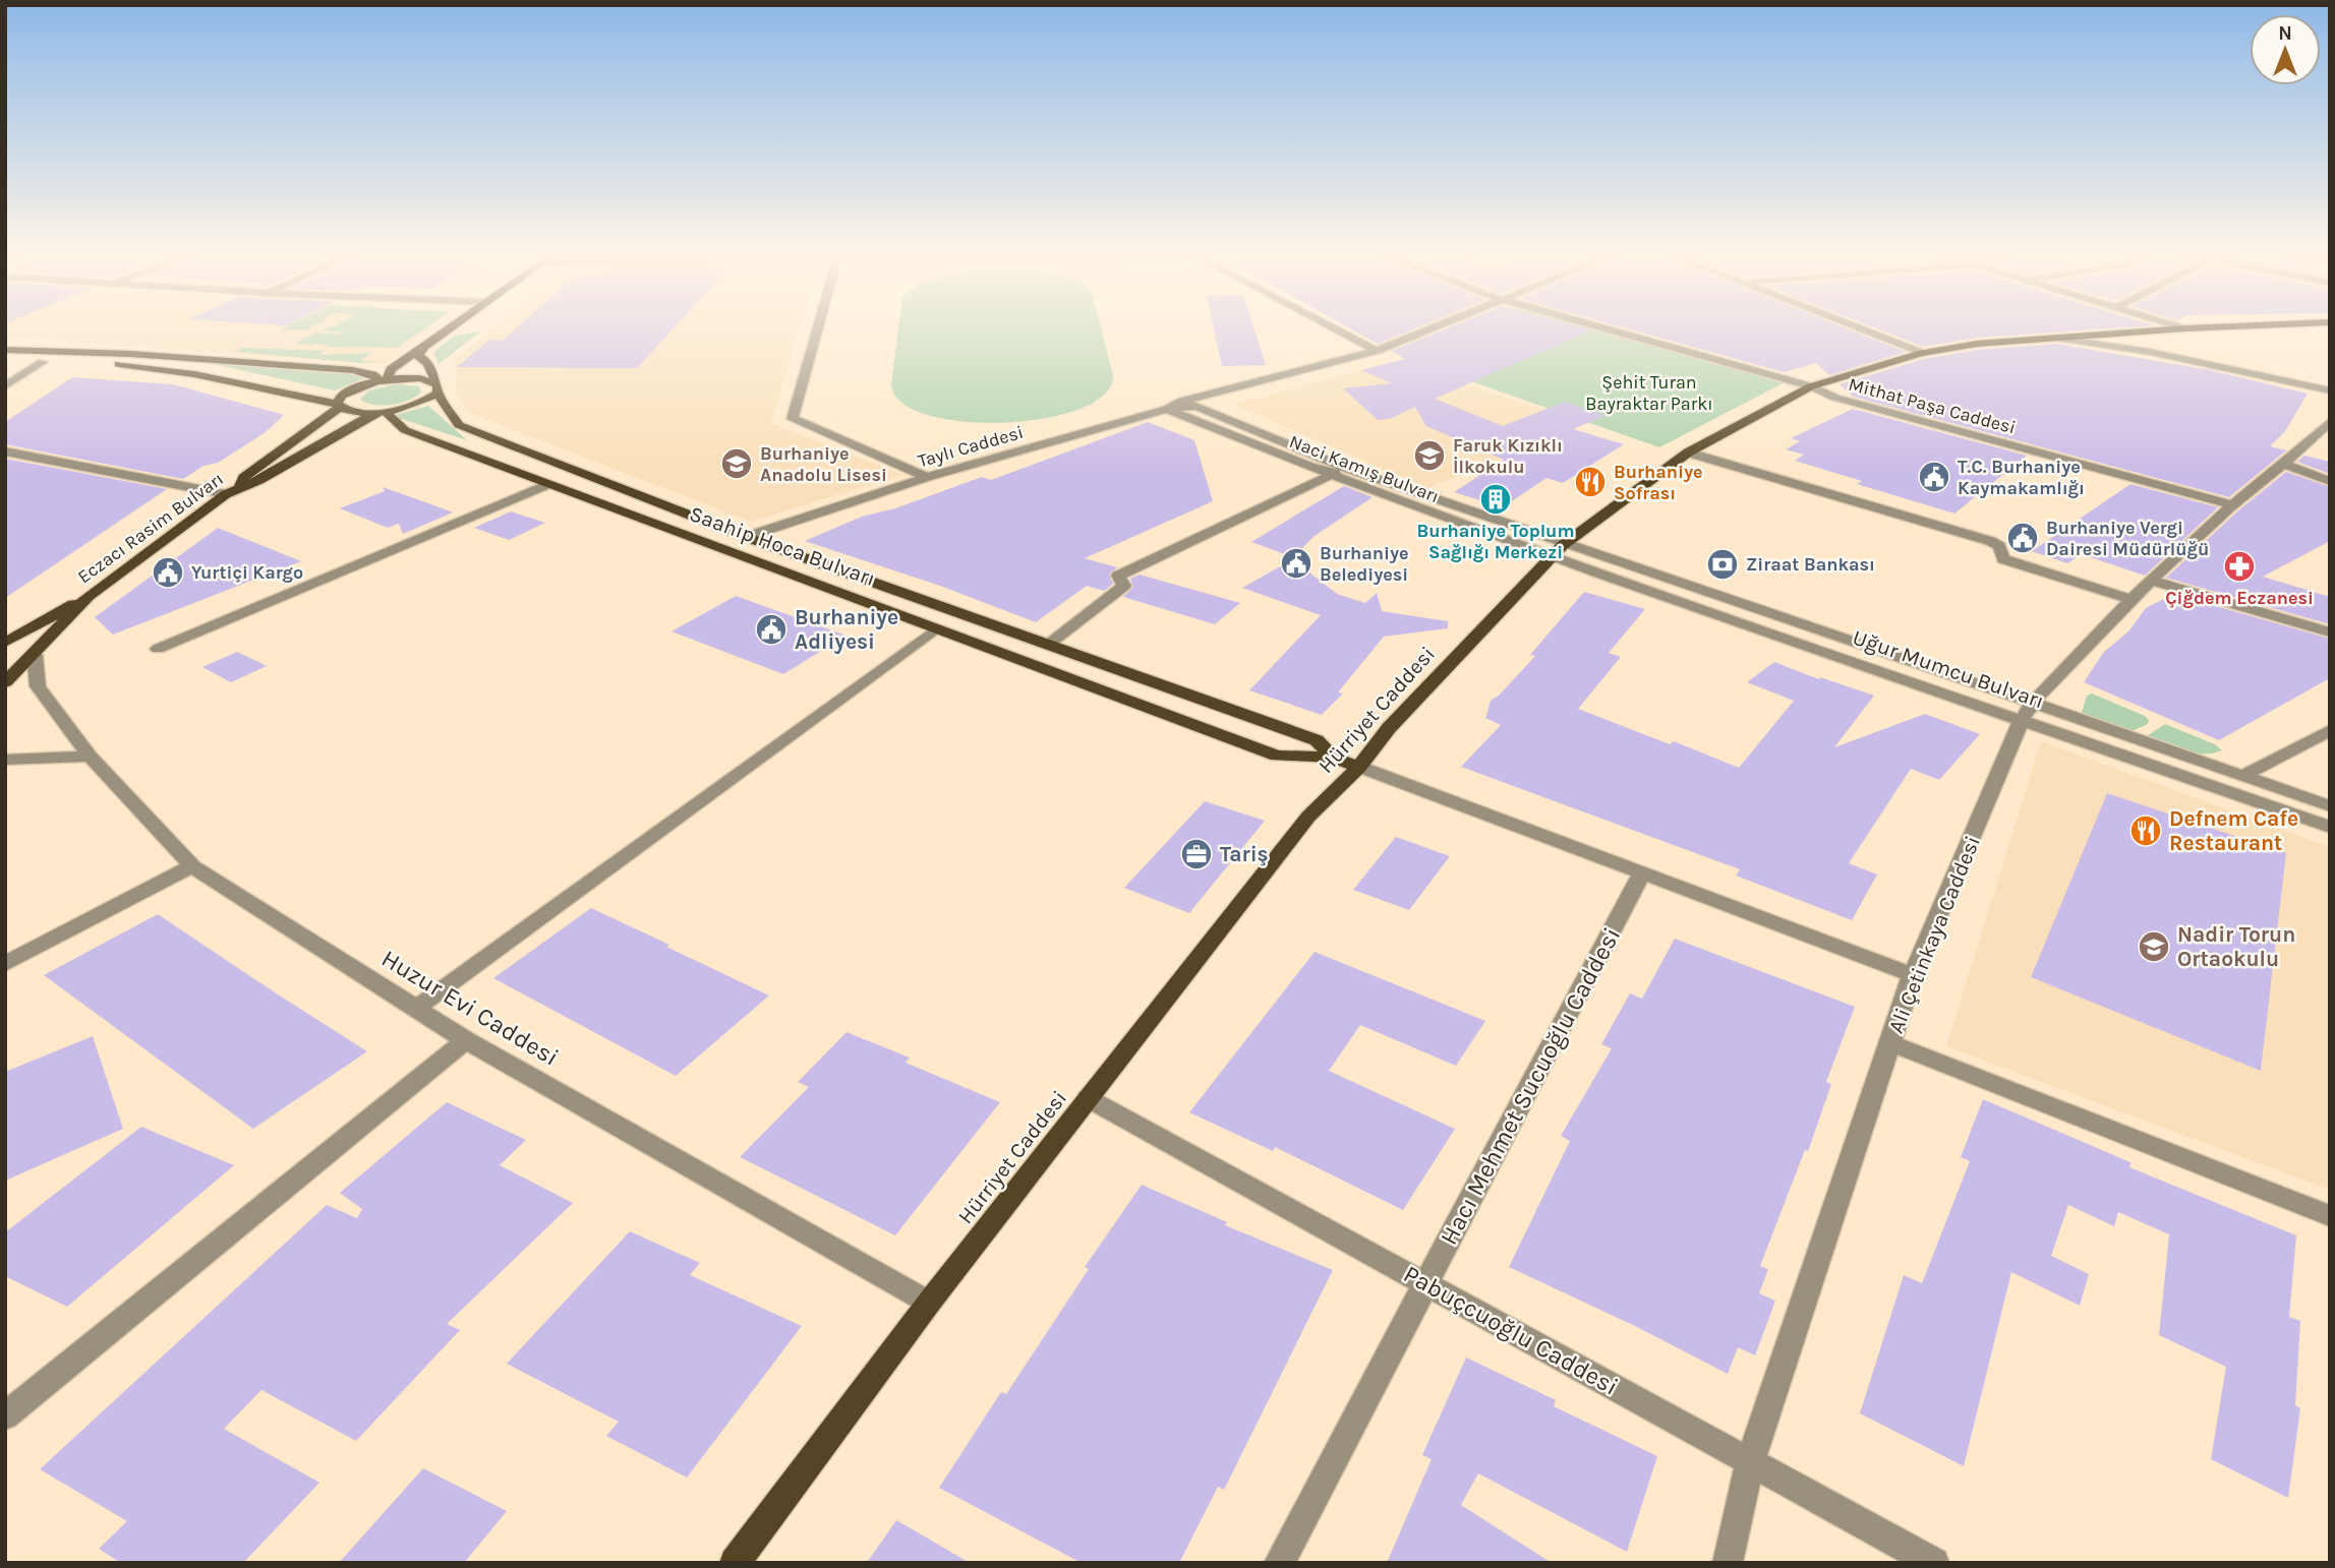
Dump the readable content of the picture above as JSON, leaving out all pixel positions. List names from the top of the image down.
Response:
{
  "streets": {
    "main road": ["Eczacı Rasim Bulvarı", "Saahip Hoca Bulvarı", "Hürriyet Caddesi"],
    "street": [
      "Mithat Paşa Caddesi",
      "Taylı Caddesi",
      "Naci Kamış Bulvarı",
      "Uğur Mumcu Bulvarı",
      "Ali Çetinkaya Caddesi",
      "Huzur Evi Caddesi",
      "Hacı Mehmet Sucuoğlu Caddesi",
      "Pabuçcuoğlu Caddesi"
    ]
  },
  "crossings": [
    ["Mithat Paşa Caddesi", "Hürriyet Caddesi"],
    ["Mithat Paşa Caddesi", "Ali Çetinkaya Caddesi"],
    ["Taylı Caddesi", "Naci Kamış Bulvarı"],
    ["Taylı Caddesi", "Saahip Hoca Bulvarı"],
    ["Naci Kamış Bulvarı", "Uğur Mumcu Bulvarı"],
    ["Naci Kamış Bulvarı", "Hürriyet Caddesi"],
    ["Eczacı Rasim Bulvarı", "Saahip Hoca Bulvarı"],
    ["Eczacı Rasim Bulvarı", "Huzur Evi Caddesi"],
    ["Saahip Hoca Bulvarı", "Hürriyet Caddesi"],
    ["Uğur Mumcu Bulvarı", "Hürriyet Caddesi"],
    ["Uğur Mumcu Bulvarı", "Ali Çetinkaya Caddesi"],
    ["Hürriyet Caddesi", "Huzur Evi Caddesi"],
    ["Hürriyet Caddesi", "Pabuçcuoğlu Caddesi"],
    ["Ali Çetinkaya Caddesi", "Pabuçcuoğlu Caddesi"],
    ["Hacı Mehmet Sucuoğlu Caddesi", "Pabuçcuoğlu Caddesi"]
  ],
  "parks": ["Şehit Turan Bayraktar Parkı"],
  "places": {
    "school or university": ["Faruk Kızıklı İlkokulu", "Burhaniye Anadolu Lisesi", "Nadir Torun Ortaokulu"],
    "public building": [
      "T.C. Burhaniye Kaymakamlığı",
      "Burhaniye Vergi Dairesi Müdürlüğü",
      "Burhaniye Belediyesi",
      "Yurtiçi Kargo",
      "Burhaniye Adliyesi"
    ],
    "restaurant": ["Burhaniye Sofrası", "Defnem Cafe Restaurant"],
    "building": ["Burhaniye Toplum Sağlığı Merkezi"],
    "bank": ["Ziraat Bankası"],
    "pharmacy": ["Çiğdem Eczanesi"],
    "office": ["Tariş"]
  },
  "north": "top"
}
